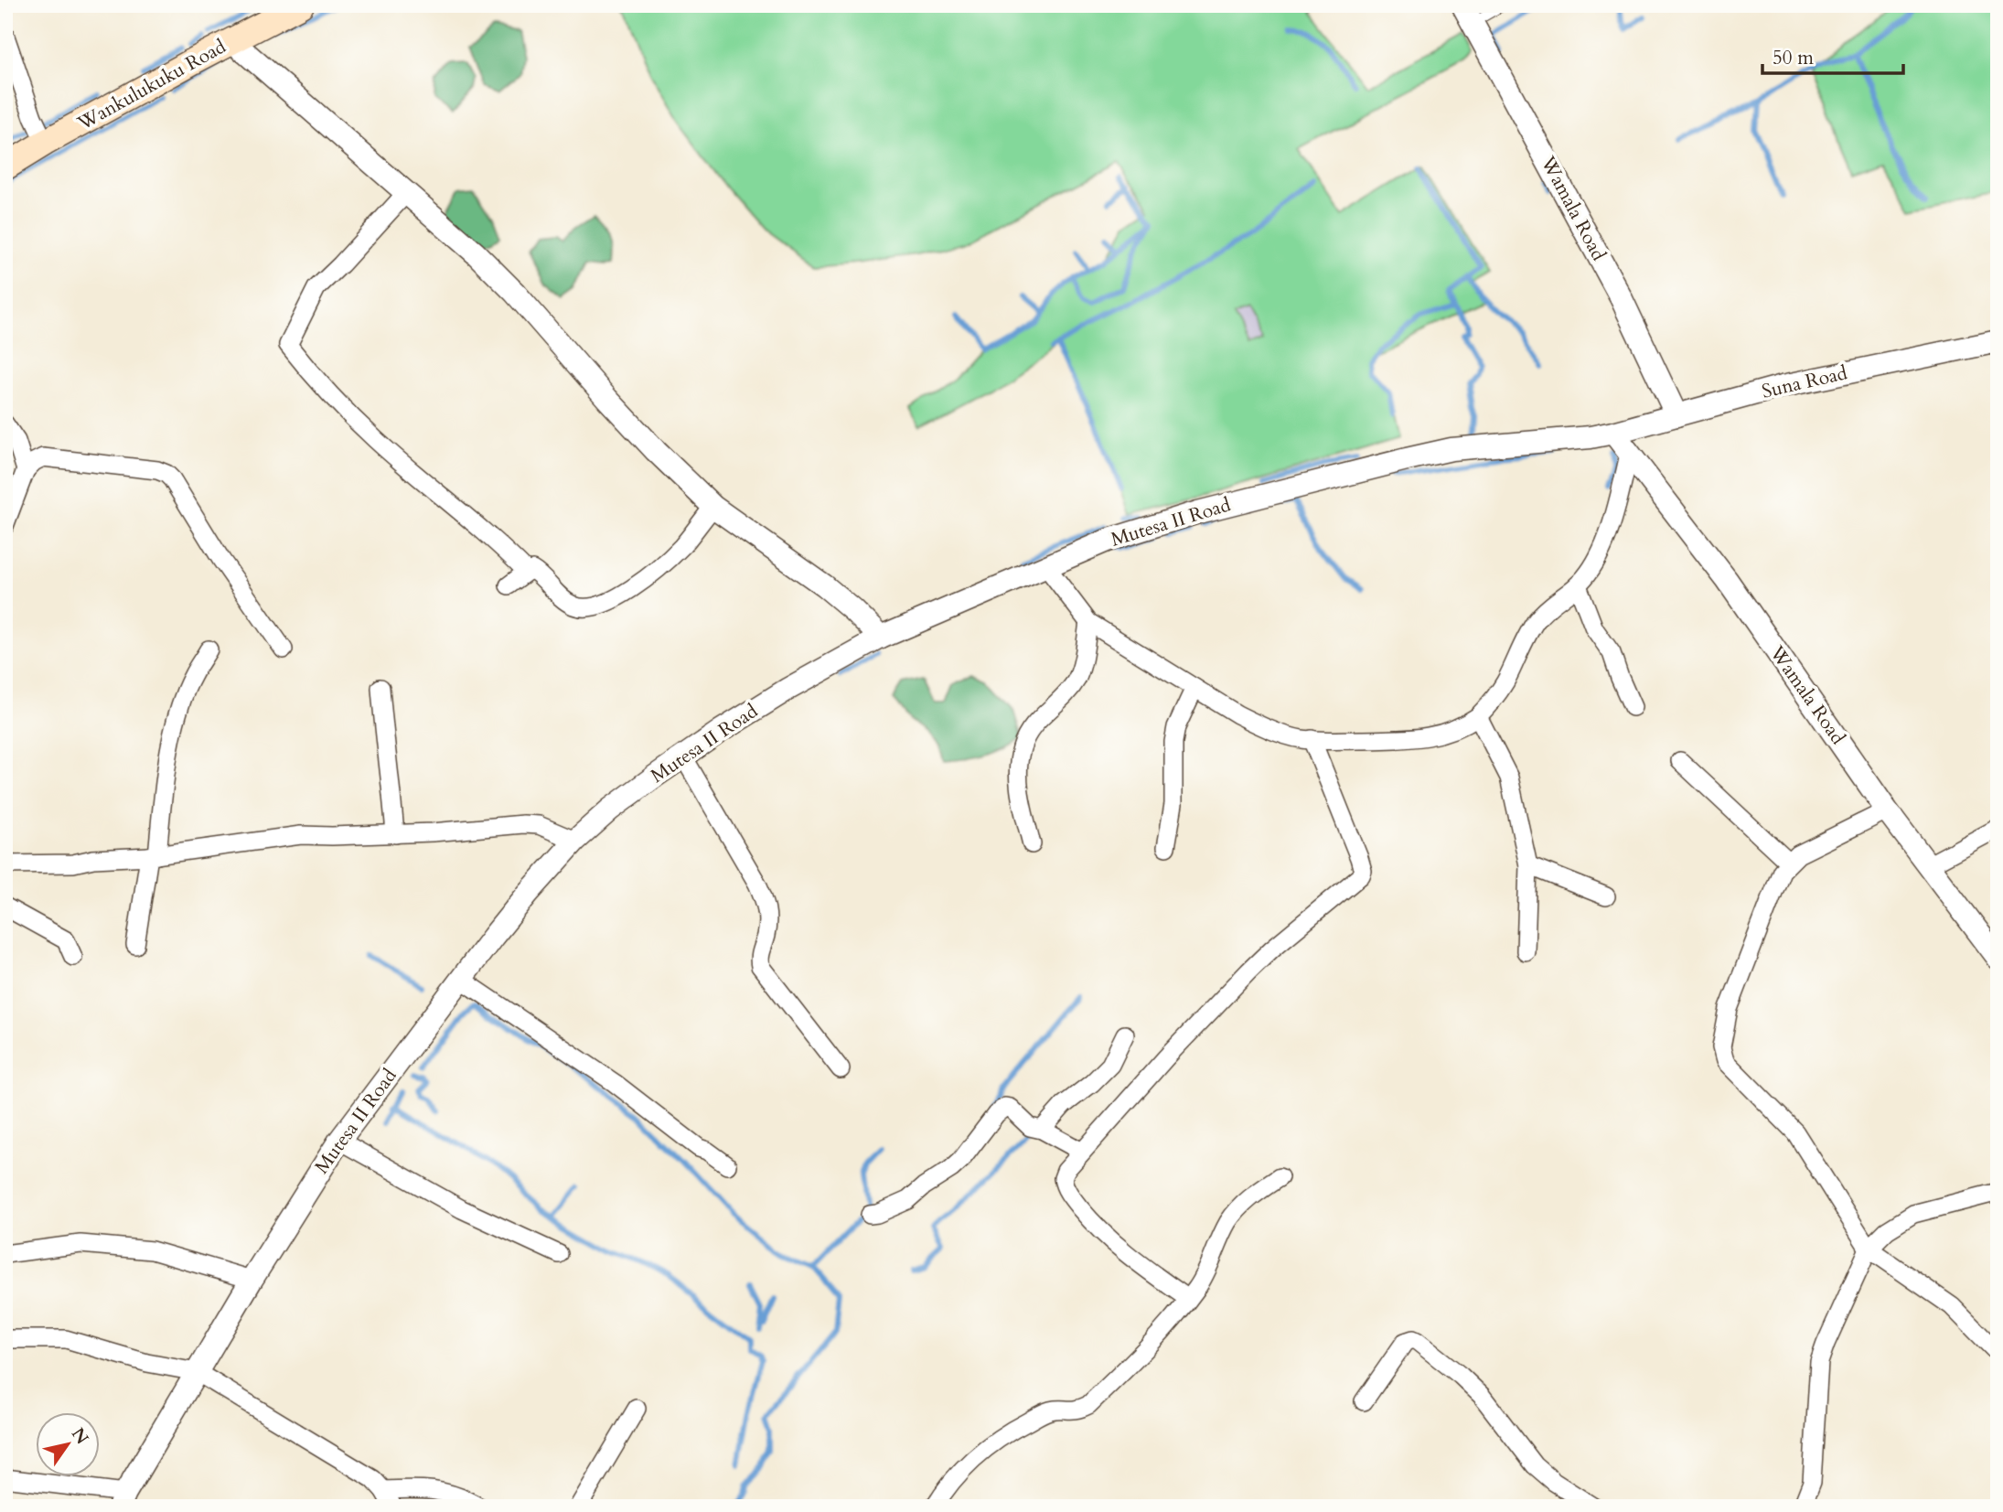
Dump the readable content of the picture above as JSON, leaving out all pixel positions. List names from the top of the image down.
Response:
{
  "streets": {
    "main road": ["Wankulukuku Road"],
    "street": ["Wamala Road", "Suna Road", "Mutesa II Road"]
  },
  "crossings": [
    ["Wamala Road", "Suna Road"],
    ["Wamala Road", "Mutesa II Road"],
    ["Suna Road", "Mutesa II Road"]
  ],
  "scale_bar": "50 m",
  "north": "top right"
}
